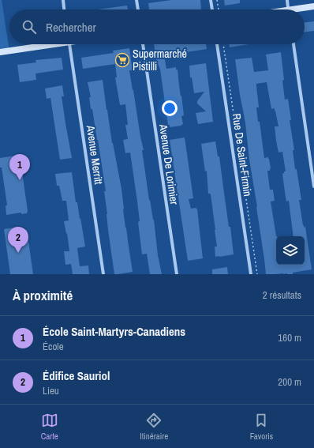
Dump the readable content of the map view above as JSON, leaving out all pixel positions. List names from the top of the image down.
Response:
{
  "streets": {
    "street": ["Avenue Merritt", "Rue De Saint-Firmin", "Avenue De Lorimier"]
  },
  "places": {
    "supermarket": ["Supermarché Pistilli"]
  },
  "page": {
    "search": "Rechercher",
    "pins": ["1", "2"],
    "heading": ["À proximité", "2 résultats"],
    "list": [
      {
        "mark": "1",
        "name": "École Saint-Martyrs-Canadiens",
        "note": "École",
        "value": "160 m"
      },
      {
        "mark": "2",
        "name": "Édifice Sauriol",
        "note": "Lieu",
        "value": "200 m"
      }
    ],
    "nav": ["Carte", "Itinéraire", "Favoris"]
  }
}
